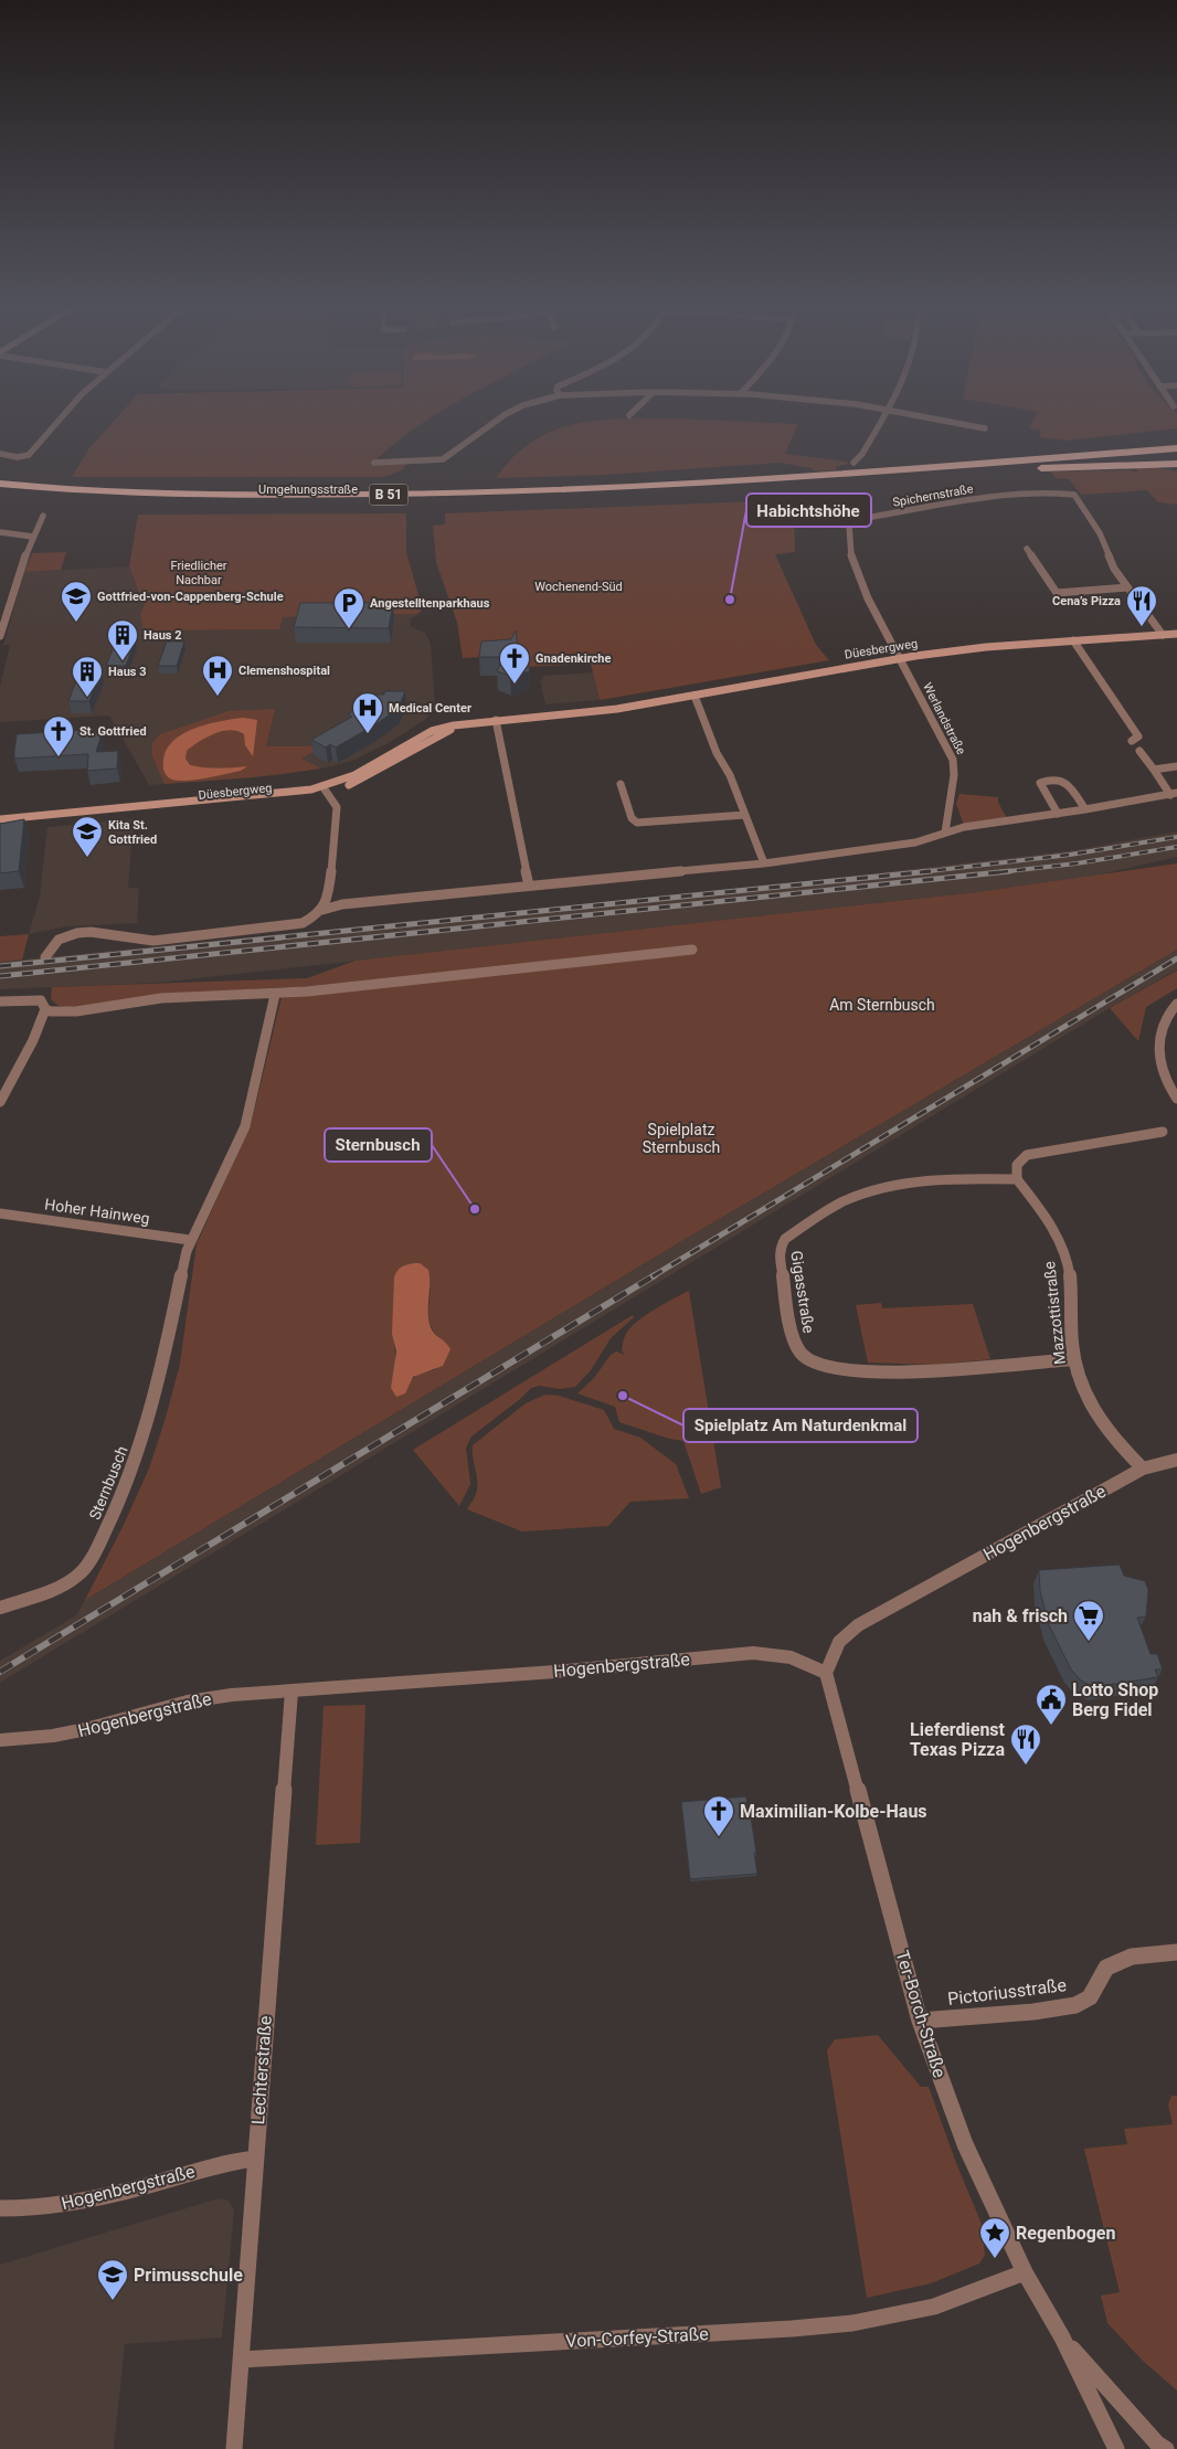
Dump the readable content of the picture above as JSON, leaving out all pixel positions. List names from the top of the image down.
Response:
{
  "streets": {
    "highway": ["Umgehungsstraße", "B 51"],
    "street": [
      "Spichernstraße",
      "Düesbergweg",
      "Werlandstraße",
      "Hoher Hainweg",
      "Gigasstraße",
      "Mazzottistraße",
      "Sternbusch",
      "Hogenbergstraße",
      "Pictoriusstraße",
      "Ter-Borch-Straße",
      "Lechterstraße",
      "Von-Corfey-Straße"
    ]
  },
  "crossings": [
    ["Spichernstraße", "Düesbergweg"],
    ["Spichernstraße", "Werlandstraße"],
    ["Düesbergweg", "Werlandstraße"],
    ["Hoher Hainweg", "Sternbusch"],
    ["Gigasstraße", "Mazzottistraße"],
    ["Mazzottistraße", "Hogenbergstraße"],
    ["Hogenbergstraße", "Ter-Borch-Straße"],
    ["Hogenbergstraße", "Lechterstraße"],
    ["Pictoriusstraße", "Ter-Borch-Straße"],
    ["Ter-Borch-Straße", "Von-Corfey-Straße"],
    ["Lechterstraße", "Von-Corfey-Straße"]
  ],
  "parks": [
    "Friedlicher Nachbar",
    "Wochenend-Süd",
    "Am Sternbusch",
    "Spielplatz Sternbusch"
  ],
  "places": {
    "other": ["Habichtshöhe", "Sternbusch", "Spielplatz Am Naturdenkmal"],
    "school or university": ["Gottfried-von-Cappenberg-Schule", "Kita St. Gottfried", "Primusschule"],
    "restaurant": ["Cena’s Pizza", "Lieferdienst Texas Pizza"],
    "parking": ["Angestelltenparkhaus"],
    "building": ["Haus 2", "Haus 3"],
    "church": ["Gnadenkirche", "St. Gottfried", "Maximilian-Kolbe-Haus"],
    "hospital": ["Clemenshospital", "Medical Center"],
    "supermarket": ["nah & frisch"],
    "public building": ["Lotto Shop Berg Fidel"],
    "place": ["Regenbogen"]
  }
}
